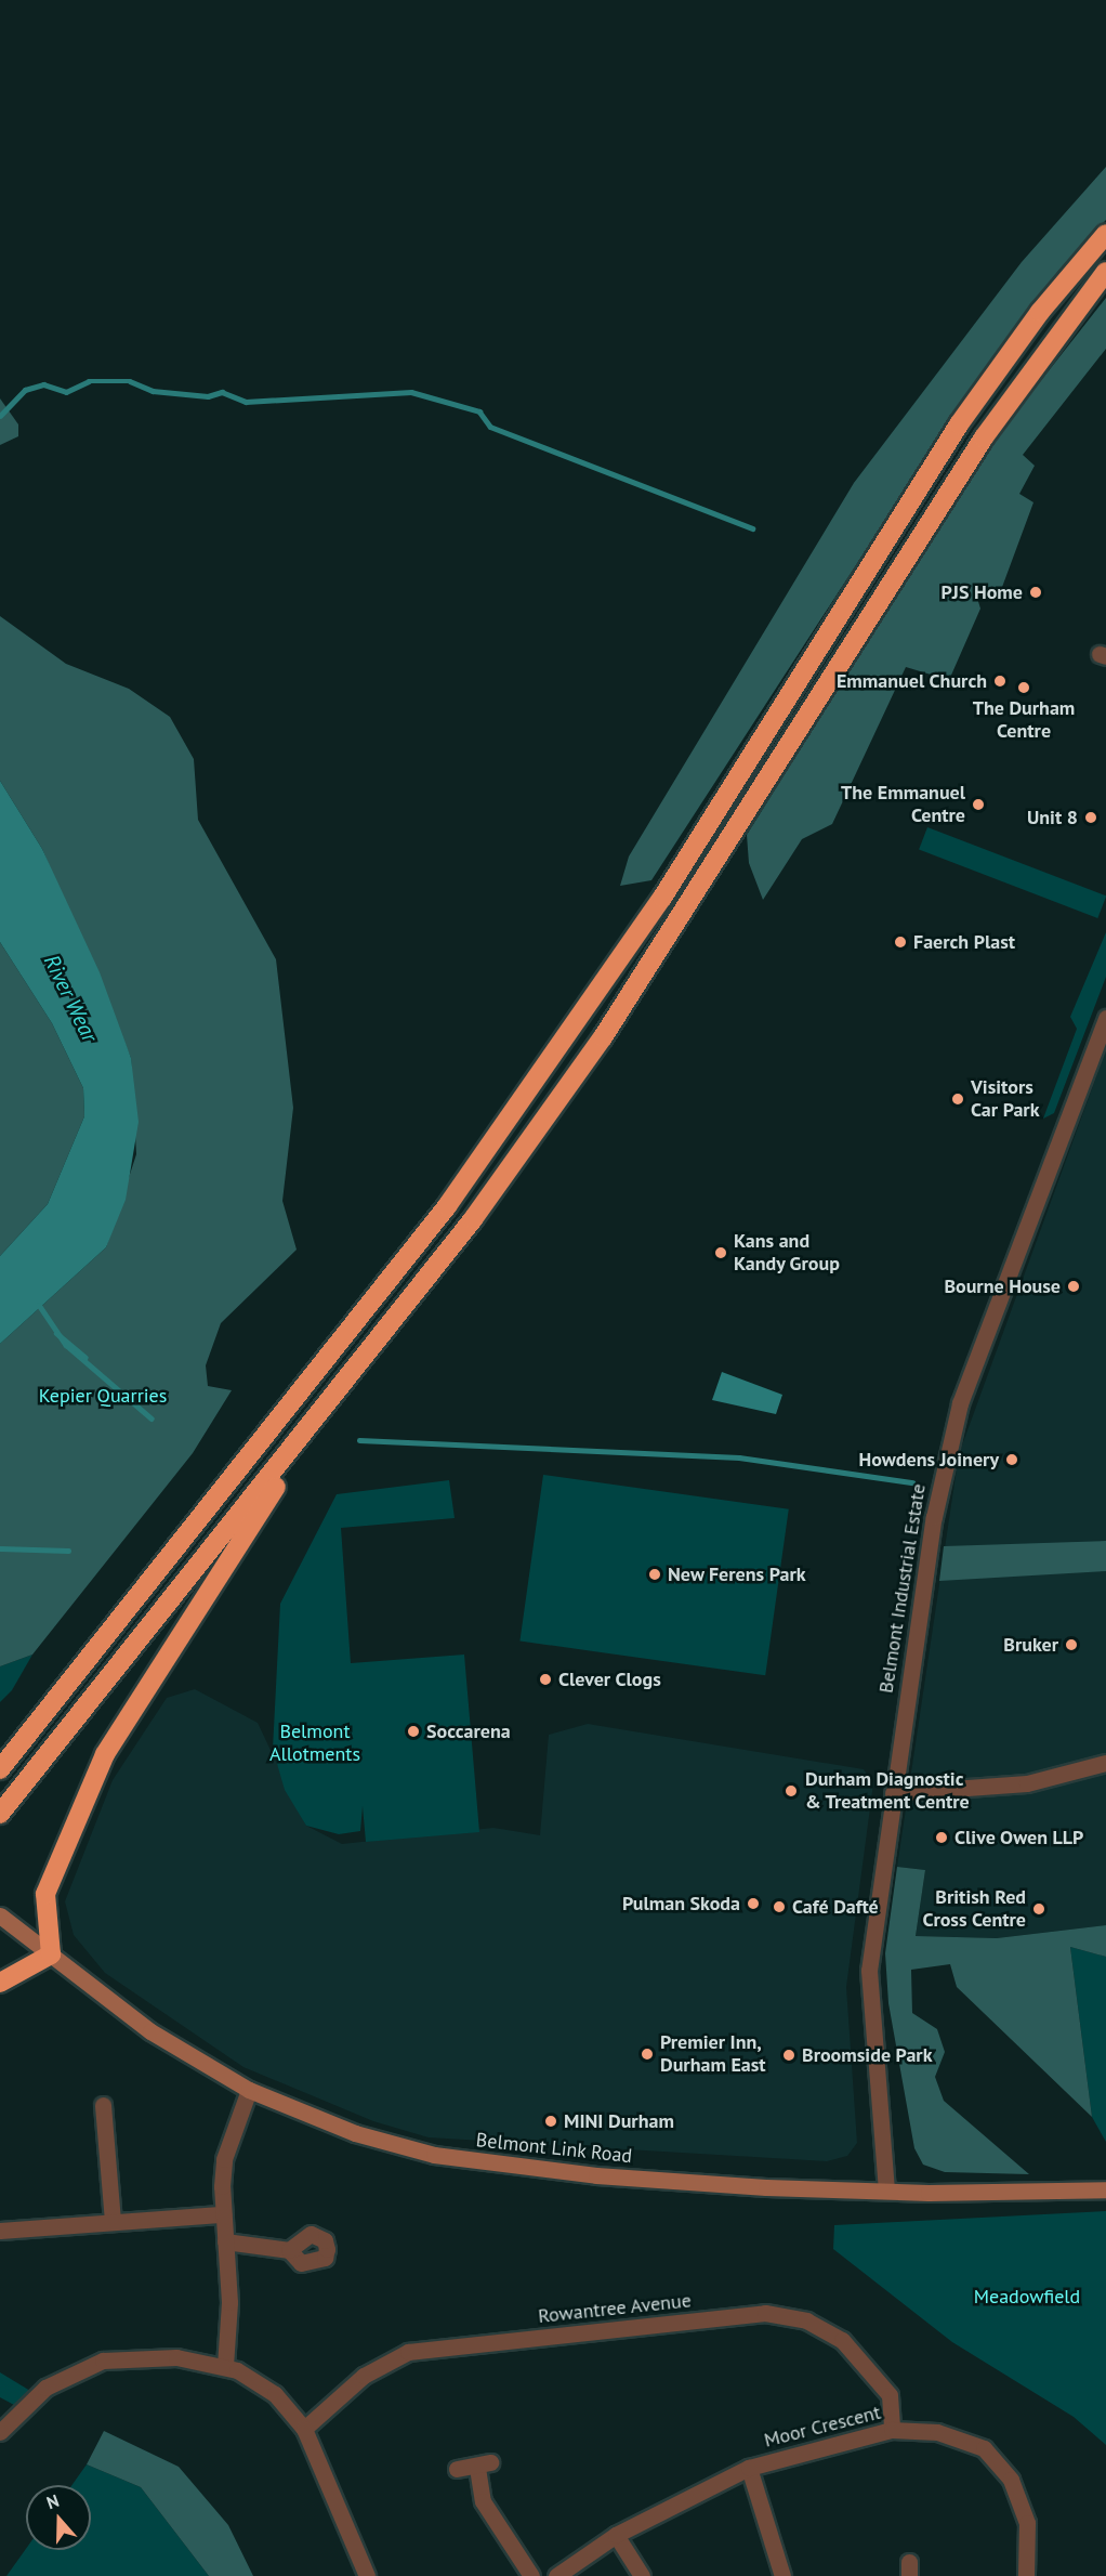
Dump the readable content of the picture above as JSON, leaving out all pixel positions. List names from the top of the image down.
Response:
{
  "streets": {
    "street": [
      "Belmont Industrial Estate",
      "Belmont Link Road",
      "Rowantree Avenue",
      "Moor Crescent"
    ]
  },
  "crossings": [
    ["Belmont Industrial Estate", "Belmont Link Road"],
    ["Rowantree Avenue", "Moor Crescent"]
  ],
  "water": ["River Wear"],
  "parks": ["Kepier Quarries", "Belmont Allotments", "Meadowfield"],
  "places": [
    "PJS Home",
    "Emmanuel Church",
    "The Durham Centre",
    "The Emmanuel Centre",
    "Unit 8",
    "Faerch Plast",
    "Visitors Car Park",
    "Kans and Kandy Group",
    "Bourne House",
    "Howdens Joinery",
    "New Ferens Park",
    "Bruker",
    "Clever Clogs",
    "Soccarena",
    "Durham Diagnostic & Treatment Centre",
    "Clive Owen LLP",
    "Pulman Skoda",
    "Café Dafté",
    "British Red Cross Centre",
    "Premier Inn, Durham East",
    "Broomside Park",
    "MINI Durham"
  ],
  "north": "top"
}
